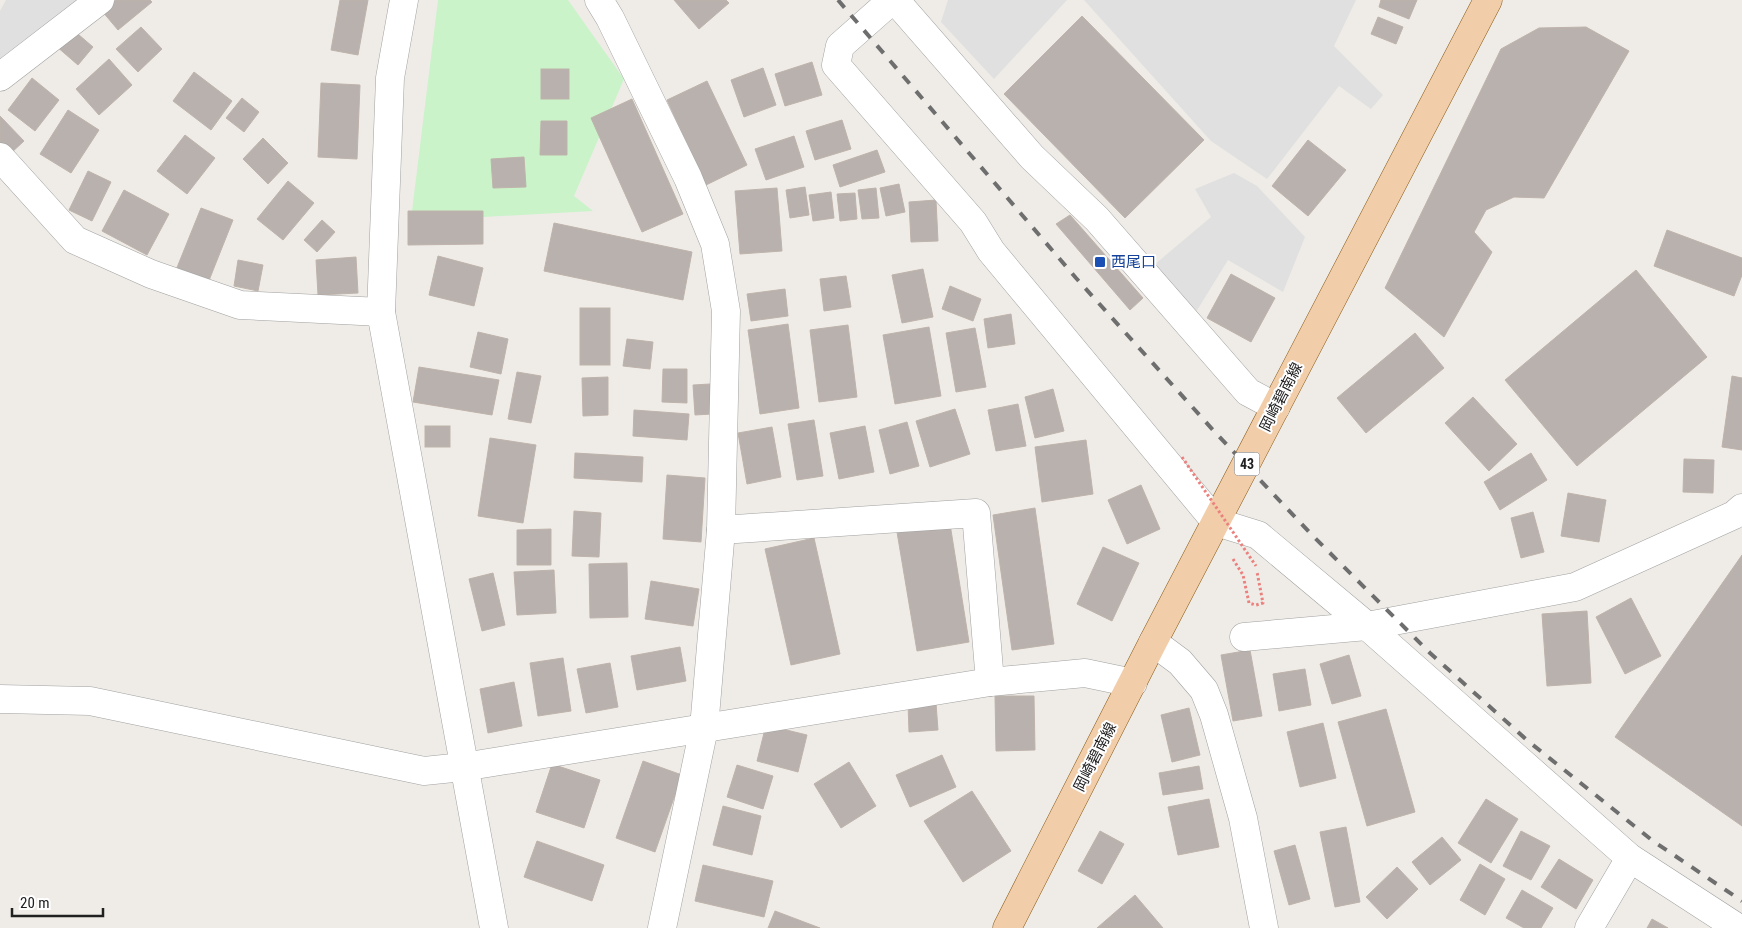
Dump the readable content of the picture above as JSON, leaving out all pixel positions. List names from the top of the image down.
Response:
{
  "streets": {
    "main road": ["岡崎碧南線", "43"]
  },
  "places": {
    "transit": ["西尾口"]
  },
  "scale_bar": "20 m"
}
